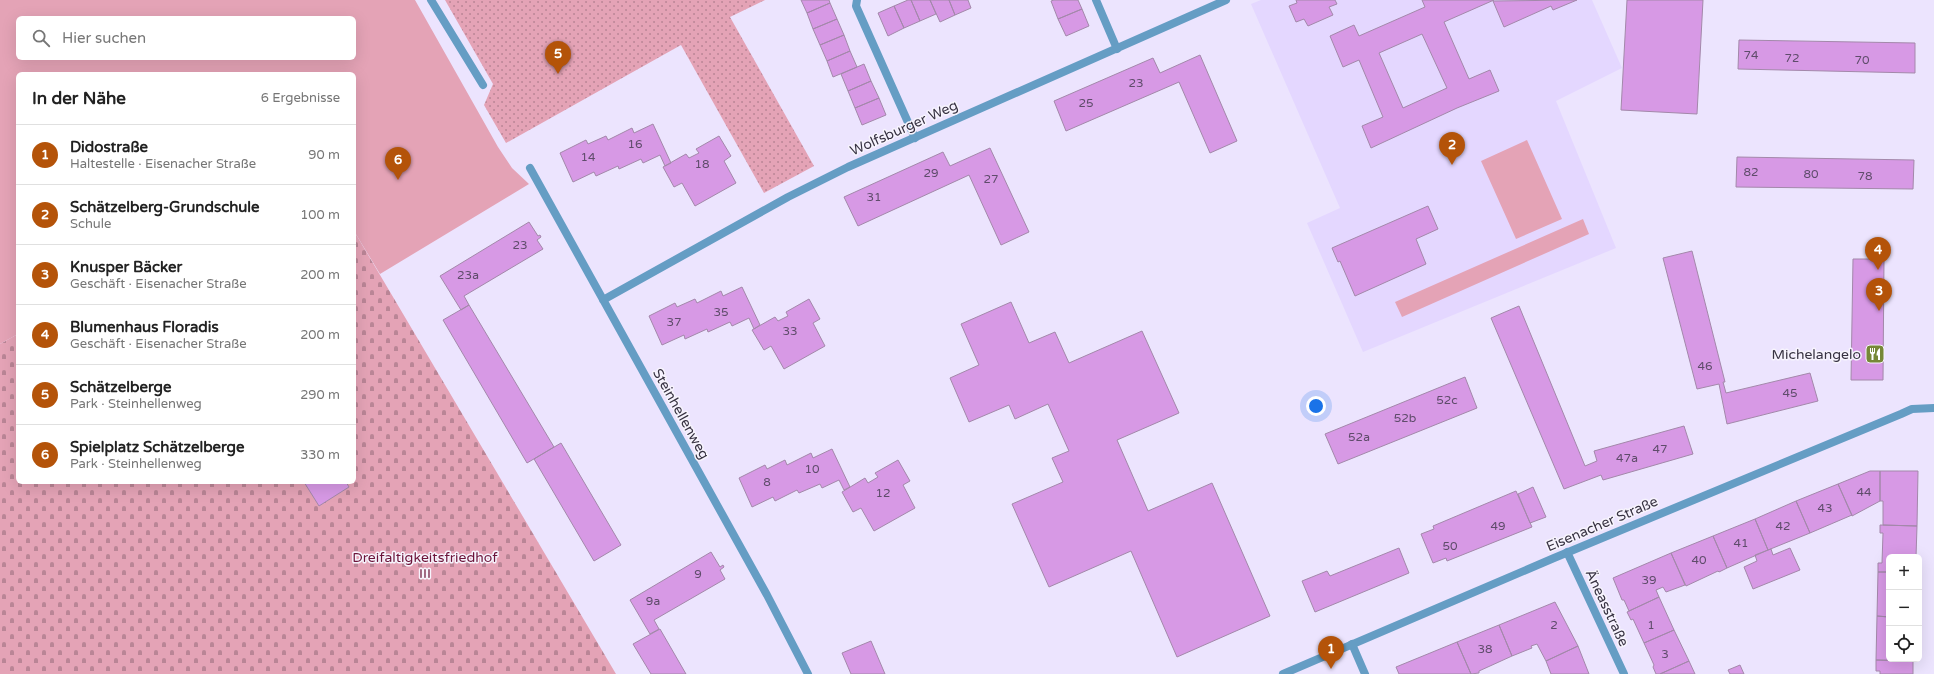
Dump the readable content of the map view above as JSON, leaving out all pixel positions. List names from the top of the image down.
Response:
{
  "streets": {
    "street": [
      "Wolfsburger Weg",
      "Steinhellenweg",
      "Eisenacher Straße",
      "Äneasstraße"
    ]
  },
  "crossings": [
    ["Wolfsburger Weg", "Steinhellenweg"],
    ["Eisenacher Straße", "Äneasstraße"]
  ],
  "parks": ["Dreifaltigkeitsfriedhof III"],
  "places": {
    "restaurant": ["Michelangelo"]
  },
  "house_numbers": [
    "74",
    "72",
    "70",
    "23",
    "25",
    "16",
    "14",
    "18",
    "82",
    "29",
    "80",
    "78",
    "27",
    "31",
    "23",
    "23a",
    "35",
    "37",
    "33",
    "46",
    "45",
    "52c",
    "52b",
    "52a",
    "47",
    "47a",
    "10",
    "8",
    "44",
    "12",
    "43",
    "49",
    "42",
    "41",
    "50",
    "40",
    "9",
    "39",
    "9a",
    "2",
    "1",
    "38",
    "3"
  ],
  "page": {
    "search": "Hier suchen",
    "pins": [
      "5",
      "2",
      "6",
      "4",
      "3",
      "1"
    ],
    "heading": ["In der Nähe", "6 Ergebnisse"],
    "list": [
      {
        "mark": "1",
        "name": "Didostraße",
        "note": "Haltestelle · Eisenacher Straße",
        "value": "90 m"
      },
      {
        "mark": "2",
        "name": "Schätzelberg-Grundschule",
        "note": "Schule",
        "value": "100 m"
      },
      {
        "mark": "3",
        "name": "Knusper Bäcker",
        "note": "Geschäft · Eisenacher Straße",
        "value": "200 m"
      },
      {
        "mark": "4",
        "name": "Blumenhaus Floradis",
        "note": "Geschäft · Eisenacher Straße",
        "value": "200 m"
      },
      {
        "mark": "5",
        "name": "Schätzelberge",
        "note": "Park · Steinhellenweg",
        "value": "290 m"
      },
      {
        "mark": "6",
        "name": "Spielplatz Schätzelberge",
        "note": "Park · Steinhellenweg",
        "value": "330 m"
      }
    ],
    "map_buttons": ["+", "−"]
  }
}
